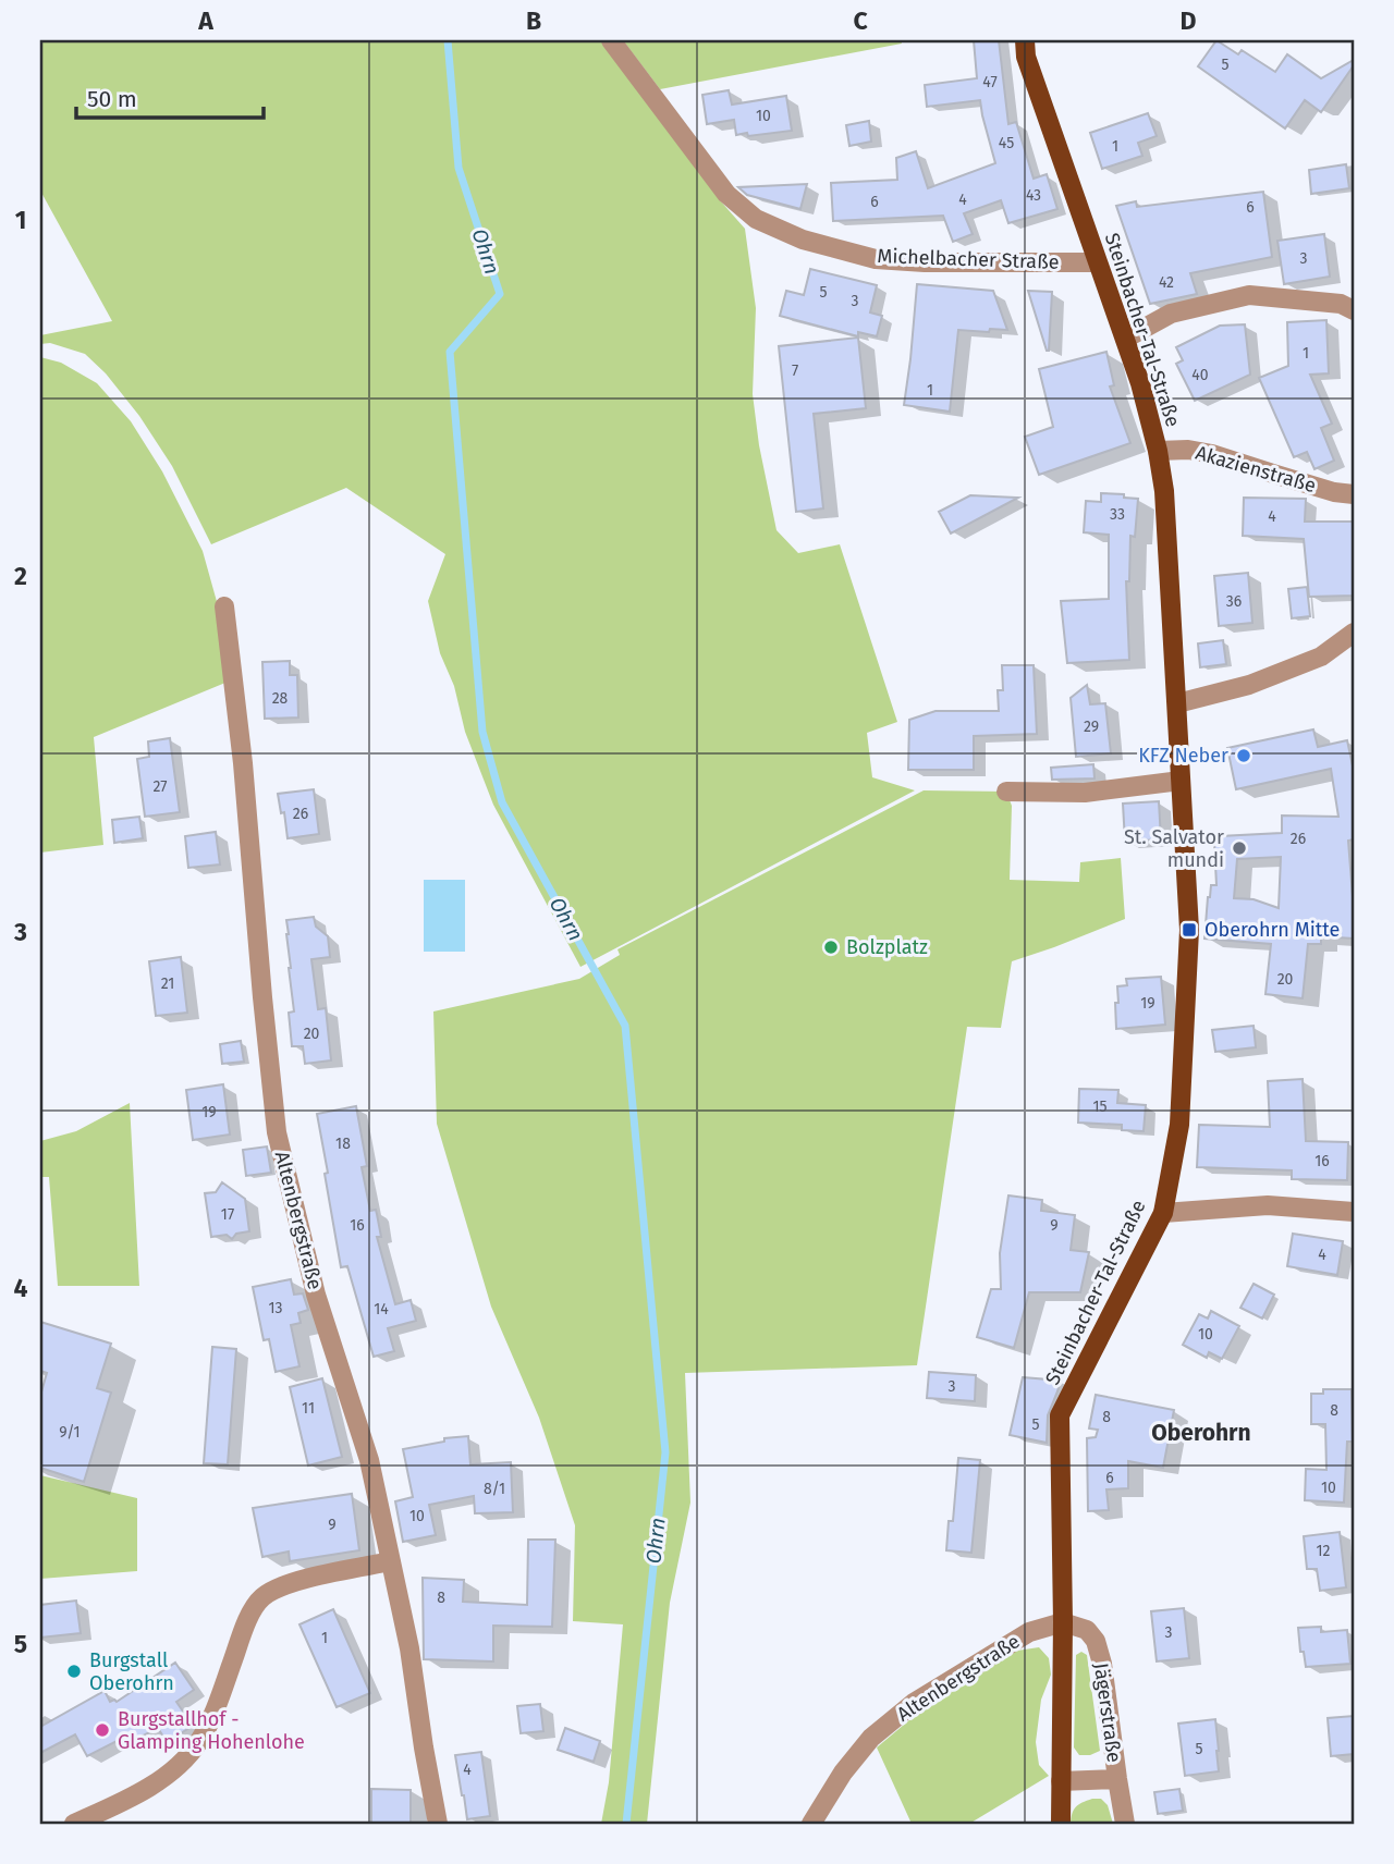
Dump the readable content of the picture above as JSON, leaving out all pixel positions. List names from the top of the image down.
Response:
{
  "streets": {
    "main road": ["Steinbacher-Tal-Straße"],
    "street": [
      "Michelbacher Straße",
      "Akazienstraße",
      "Altenbergstraße",
      "Jägerstraße"
    ]
  },
  "crossings": [
    ["Michelbacher Straße", "Steinbacher-Tal-Straße"],
    ["Steinbacher-Tal-Straße", "Akazienstraße"],
    ["Steinbacher-Tal-Straße", "Altenbergstraße"],
    ["Steinbacher-Tal-Straße", "Jägerstraße"],
    ["Altenbergstraße", "Jägerstraße"]
  ],
  "districts": ["Oberohrn"],
  "water": ["Ohrn"],
  "places": {
    "other": [
      "KFZ Neber",
      "St. Salvator mundi",
      "Bolzplatz",
      "Burgstall Oberohrn",
      "Burgstallhof - Glamping Hohenlohe"
    ],
    "transit": ["Oberohrn Mitte"]
  },
  "house_numbers": [
    "5",
    "47",
    "10",
    "45",
    "1",
    "43",
    "4",
    "6",
    "6",
    "3",
    "42",
    "5",
    "3",
    "1",
    "7",
    "40",
    "1",
    "33",
    "4",
    "36",
    "28",
    "29",
    "27",
    "26",
    "26",
    "20",
    "21",
    "19",
    "20",
    "15",
    "19",
    "18",
    "16",
    "17",
    "16",
    "9",
    "4",
    "13",
    "14",
    "10",
    "3",
    "11",
    "8",
    "8",
    "5",
    "9/1",
    "6",
    "10",
    "8/1",
    "10",
    "9",
    "12",
    "8",
    "3",
    "1",
    "5",
    "4"
  ],
  "scale_bar": "50 m",
  "grid": {
    "columns": [
      "A",
      "B",
      "C",
      "D"
    ],
    "rows": [
      "1",
      "2",
      "3",
      "4",
      "5"
    ]
  }
}
